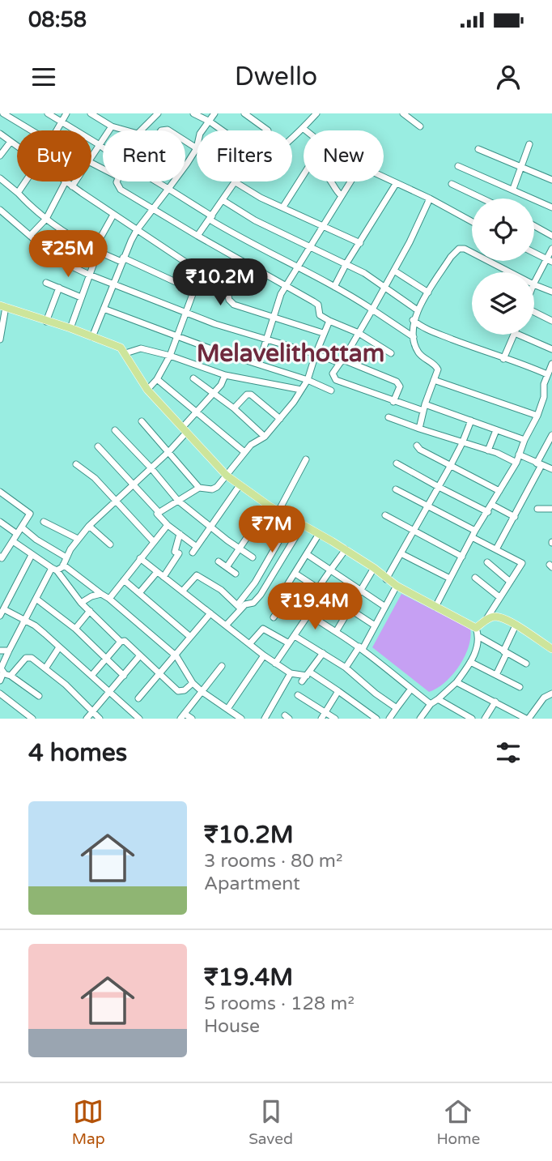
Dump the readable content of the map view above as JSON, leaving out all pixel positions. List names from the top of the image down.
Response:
{
  "districts": ["Melavelithottam"],
  "page": {
    "status": "08:58",
    "header": "Dwello",
    "chip": [
      "Buy",
      "Rent",
      "Filters",
      "New"
    ],
    "price": [
      "₹25M",
      "₹10.2M",
      "₹7M",
      "₹19.4M"
    ],
    "heading": "4 homes",
    "list": [
      {
        "name": "₹10.2M",
        "note": "3 rooms · 80 m² · Apartment"
      },
      {
        "name": "₹19.4M",
        "note": "5 rooms · 128 m² · House"
      }
    ],
    "tabs": ["Map", "Saved", "Home"]
  }
}
